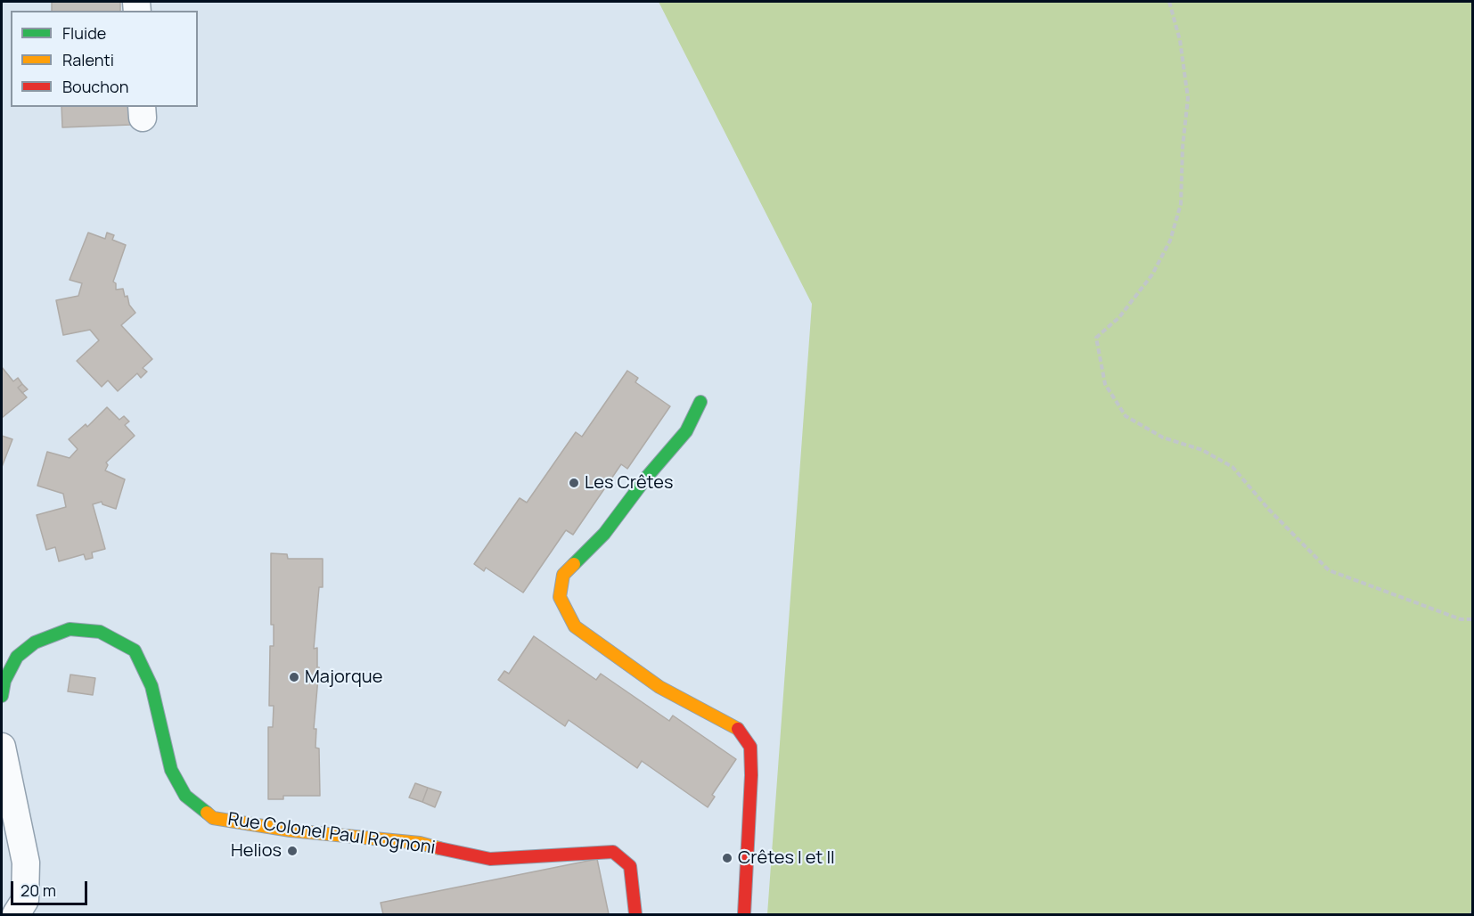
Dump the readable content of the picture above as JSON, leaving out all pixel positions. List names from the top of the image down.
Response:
{
  "streets": {
    "street": ["Rue Colonel Paul Rognoni"]
  },
  "places": [
    "Les Crêtes",
    "Majorque",
    "Helios",
    "Crêtes I et II"
  ],
  "legend": ["Fluide", "Ralenti", "Bouchon"],
  "scale_bar": "20 m"
}
